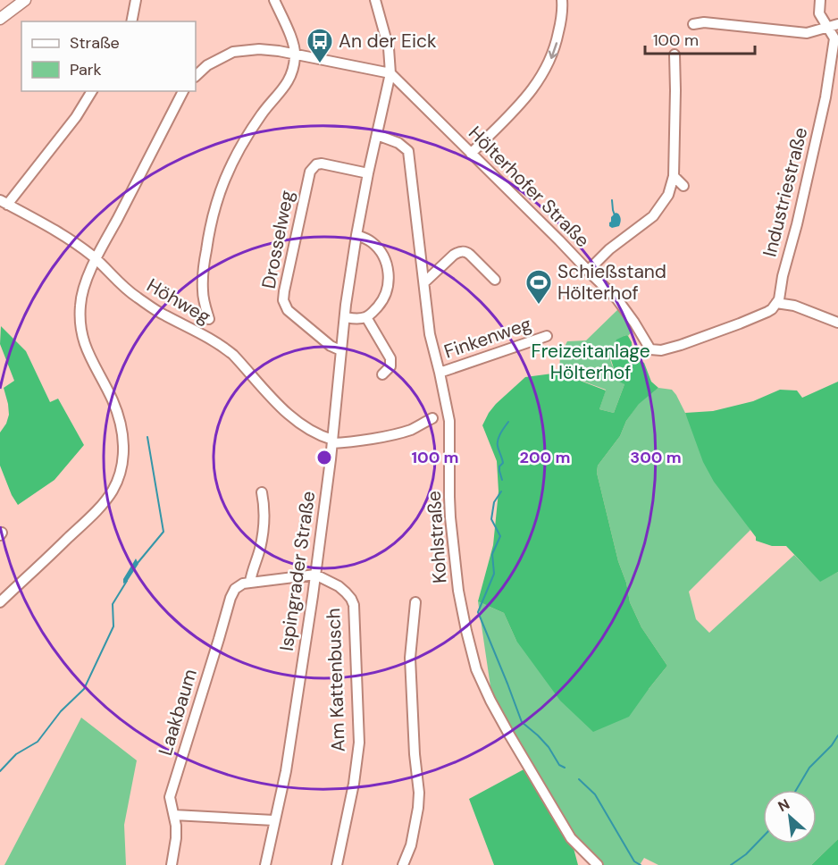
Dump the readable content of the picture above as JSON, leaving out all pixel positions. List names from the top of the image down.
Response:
{
  "streets": {
    "street": [
      "Hölterhofer Straße",
      "Industriestraße",
      "Drosselweg",
      "Höhweg",
      "Finkenweg",
      "Kohlstraße",
      "Ispingrader Straße",
      "Am Kattenbusch",
      "Laakbaum"
    ]
  },
  "crossings": [
    ["Hölterhofer Straße", "Industriestraße"],
    ["Hölterhofer Straße", "Ispingrader Straße"],
    ["Drosselweg", "Ispingrader Straße"],
    ["Höhweg", "Ispingrader Straße"],
    ["Finkenweg", "Kohlstraße"],
    ["Kohlstraße", "Ispingrader Straße"],
    ["Ispingrader Straße", "Am Kattenbusch"]
  ],
  "parks": ["Freizeitanlage Hölterhof"],
  "places": {
    "bus stop": ["An der Eick"],
    "sports": ["Schießstand Hölterhof"]
  },
  "legend": ["Straße", "Park"],
  "scale_bar": "100 m",
  "north": "top left",
  "rings": ["100 m", "200 m", "300 m"]
}
